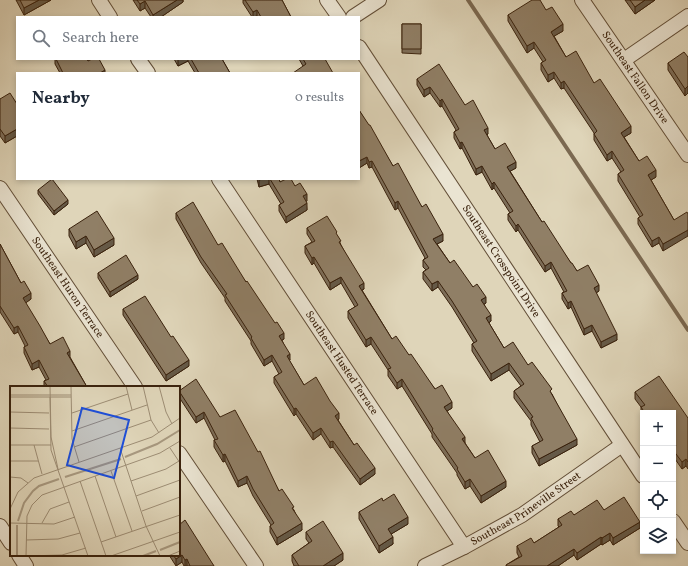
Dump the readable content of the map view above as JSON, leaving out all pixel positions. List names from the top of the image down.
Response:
{
  "streets": {
    "street": [
      "Southeast Fallon Drive",
      "Southeast Crosspoint Drive",
      "Southeast Huron Terrace",
      "Southeast Husted Terrace",
      "Southeast Prineville Street"
    ]
  },
  "crossings": [
    ["Southeast Crosspoint Drive", "Southeast Prineville Street"],
    ["Southeast Husted Terrace", "Southeast Prineville Street"]
  ],
  "page": {
    "search": "Search here",
    "heading": ["Nearby", "0 results"],
    "map_buttons": ["+", "−"]
  }
}
